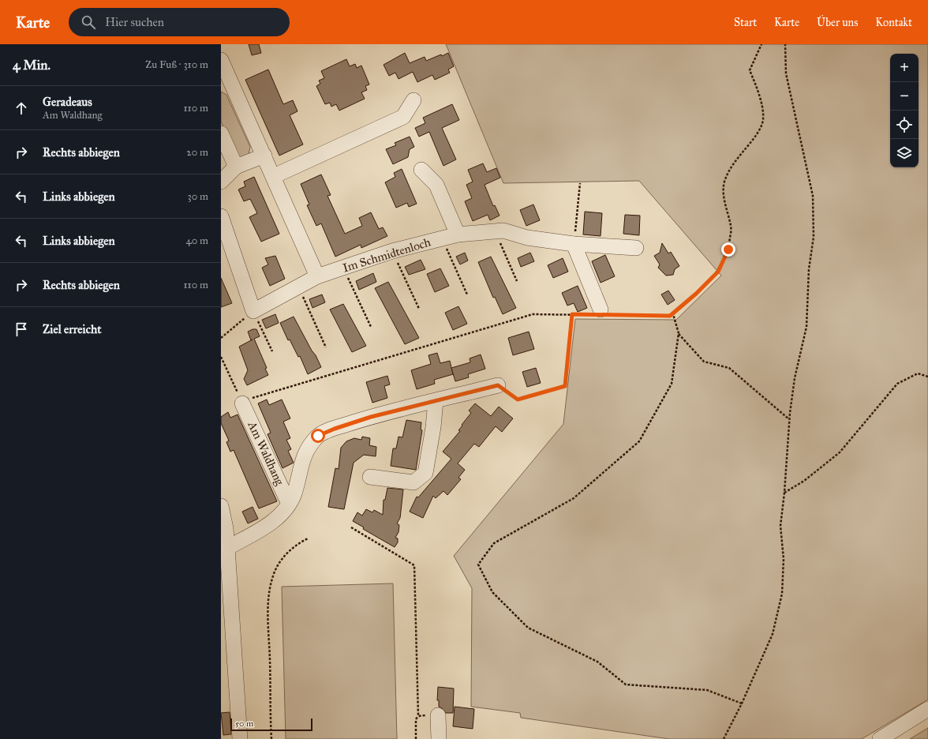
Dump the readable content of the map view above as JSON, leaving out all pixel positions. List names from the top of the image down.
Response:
{
  "streets": {
    "street": ["Im Schmidtenloch", "Am Waldhang"]
  },
  "scale_bar": "50 m",
  "page": {
    "header": "Karte",
    "search": "Hier suchen",
    "nav": [
      "Start",
      "Karte",
      "Über uns",
      "Kontakt"
    ],
    "heading": ["4 Min.", "Zu Fuß · 310 m"],
    "map_buttons": ["+", "−"],
    "list": [
      ["Geradeaus", "Am Waldhang", "110 m"],
      ["Rechts abbiegen", "20 m"],
      ["Links abbiegen", "30 m"],
      ["Links abbiegen", "40 m"],
      ["Rechts abbiegen", "110 m"],
      "Ziel erreicht"
    ],
    "scale": "50 m"
  }
}
